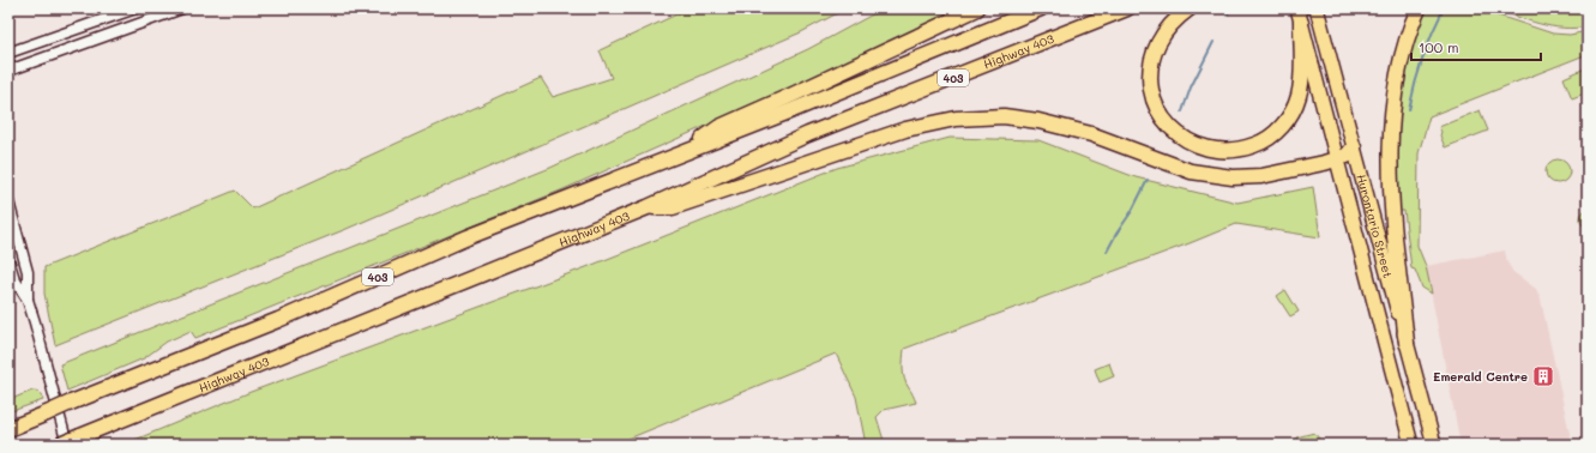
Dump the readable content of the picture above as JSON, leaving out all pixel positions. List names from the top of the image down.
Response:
{
  "streets": {
    "highway": ["Highway 403", "403"],
    "main road": ["Hurontario Street"]
  },
  "places": {
    "building": ["Emerald Centre"]
  },
  "scale_bar": "100 m"
}
